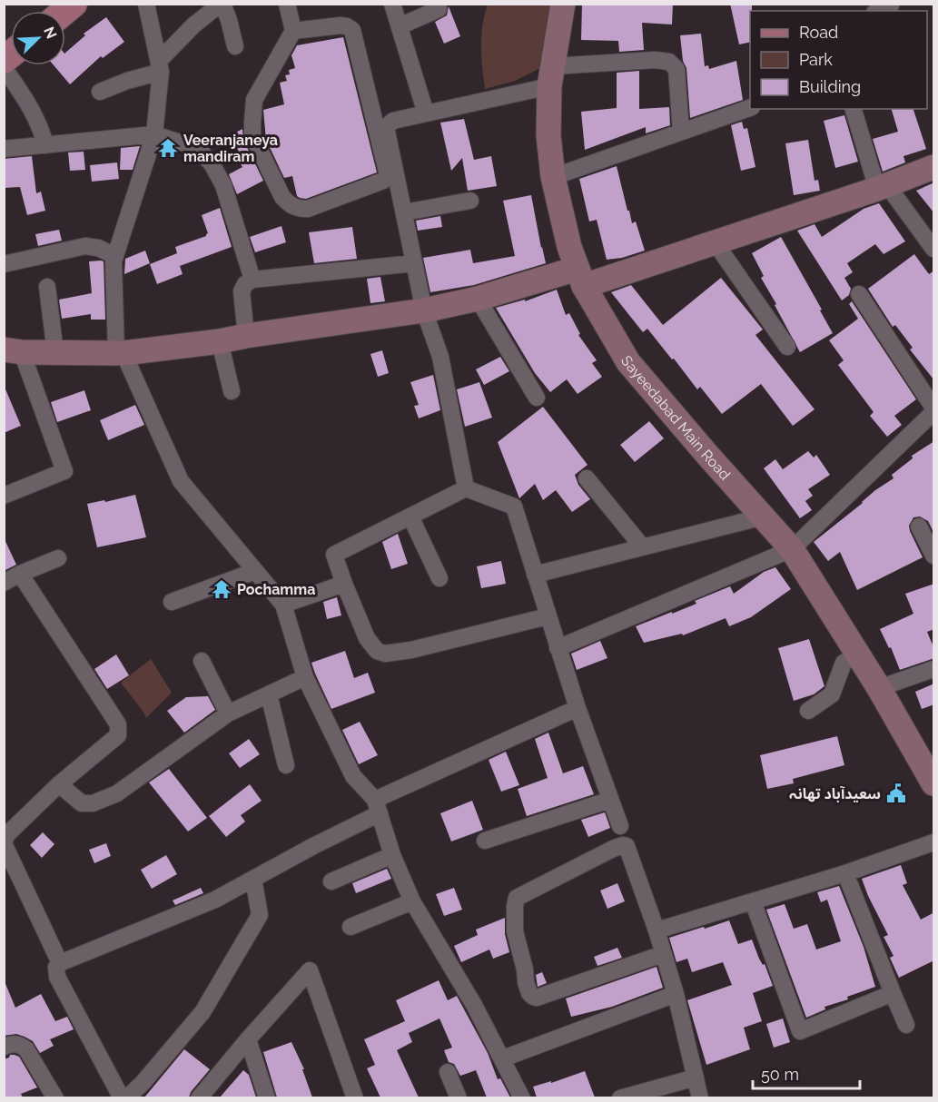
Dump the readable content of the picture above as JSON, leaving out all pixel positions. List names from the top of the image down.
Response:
{
  "streets": {
    "street": ["Sayeedabad Main Road"]
  },
  "places": {
    "temple": ["Veeranjaneya mandiram", "Pochamma"],
    "public building": ["سعیدآباد تھانہ"]
  },
  "legend": ["Road", "Park", "Building"],
  "scale_bar": "50 m",
  "north": "top right"
}
